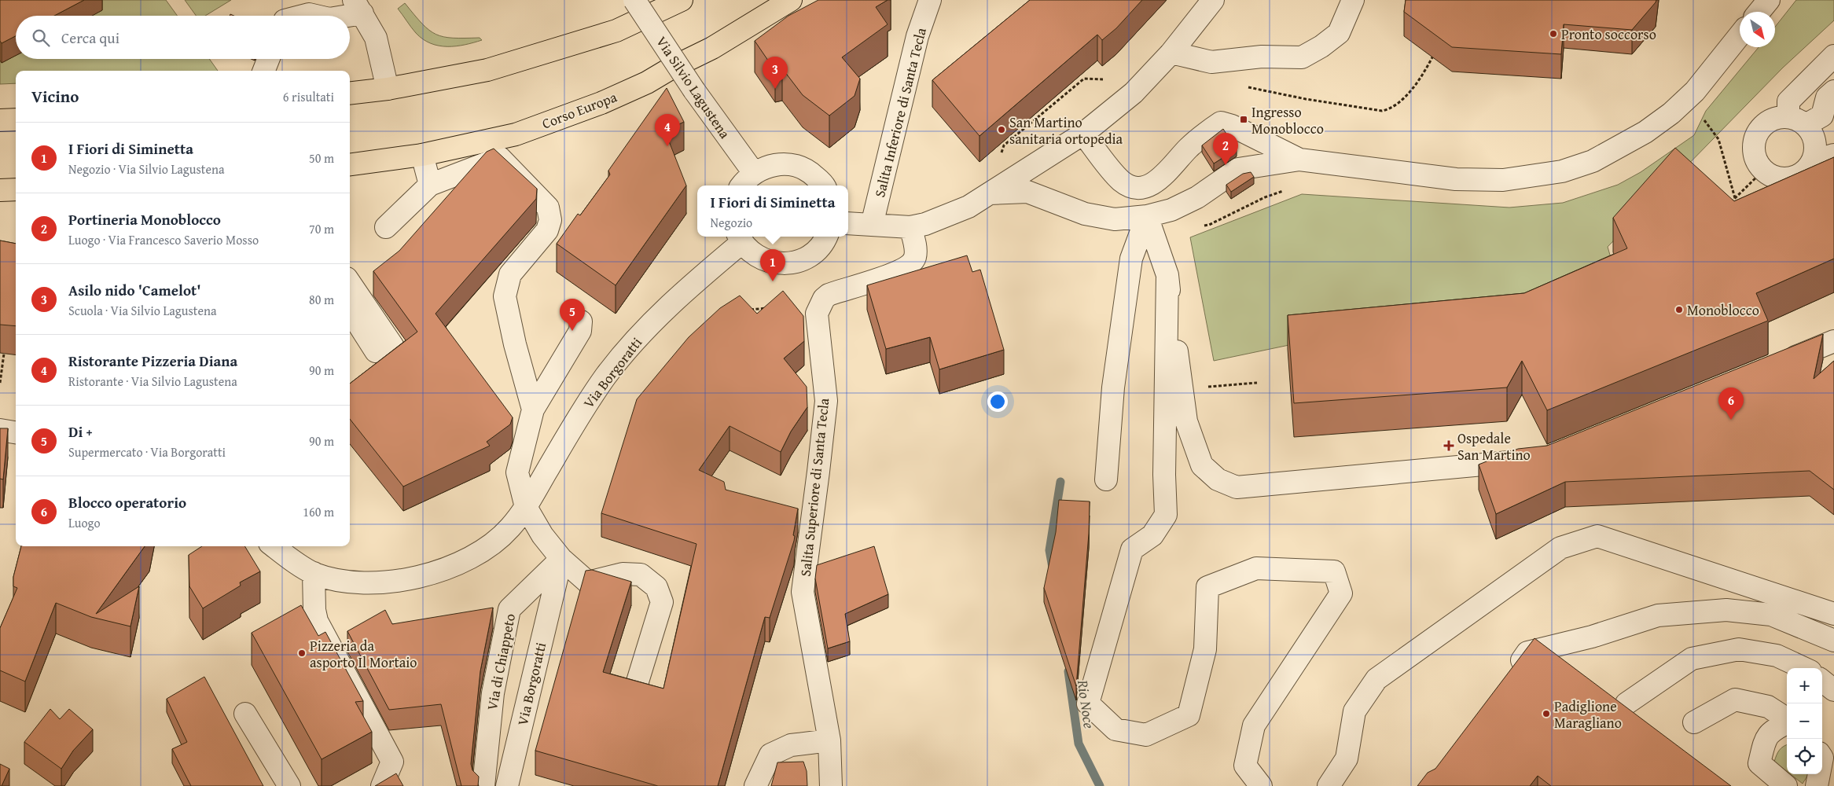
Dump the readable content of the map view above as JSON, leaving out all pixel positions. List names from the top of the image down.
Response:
{
  "streets": {
    "main road": ["Corso Europa"],
    "street": [
      "Via Silvio Lagustena",
      "Salita Inferiore di Santa Tecla",
      "Via Borgoratti",
      "Salita Superiore di Santa Tecla",
      "Via di Chiappeto"
    ]
  },
  "crossings": [
    ["Via Borgoratti", "Via di Chiappeto"]
  ],
  "water": ["Rio Noce"],
  "places": {
    "other": [
      "Pronto soccorso",
      "San Martino sanitaria ortopedia",
      "Monoblocco",
      "Pizzeria da asporto Il Mortaio",
      "Padiglione Maragliano"
    ],
    "transit": ["Ingresso Monoblocco"],
    "health": ["Ospedale San Martino"]
  },
  "north": "bottom right",
  "page": {
    "search": "Cerca qui",
    "pins": [
      "3",
      "4",
      "2",
      "1",
      "5",
      "6"
    ],
    "heading": ["Vicino", "6 risultati"],
    "list": [
      {
        "mark": "1",
        "name": "I Fiori di Siminetta",
        "note": "Negozio · Via Silvio Lagustena",
        "value": "50 m"
      },
      {
        "mark": "2",
        "name": "Portineria Monoblocco",
        "note": "Luogo · Via Francesco Saverio Mosso",
        "value": "70 m"
      },
      {
        "mark": "3",
        "name": "Asilo nido 'Camelot'",
        "note": "Scuola · Via Silvio Lagustena",
        "value": "80 m"
      },
      {
        "mark": "4",
        "name": "Ristorante Pizzeria Diana",
        "note": "Ristorante · Via Silvio Lagustena",
        "value": "90 m"
      },
      {
        "mark": "5",
        "name": "Di +",
        "note": "Supermercato · Via Borgoratti",
        "value": "90 m"
      },
      {
        "mark": "6",
        "name": "Blocco operatorio",
        "note": "Luogo",
        "value": "160 m"
      }
    ],
    "popup": ["I Fiori di Siminetta", "Negozio"],
    "map_buttons": ["+", "−"]
  }
}
